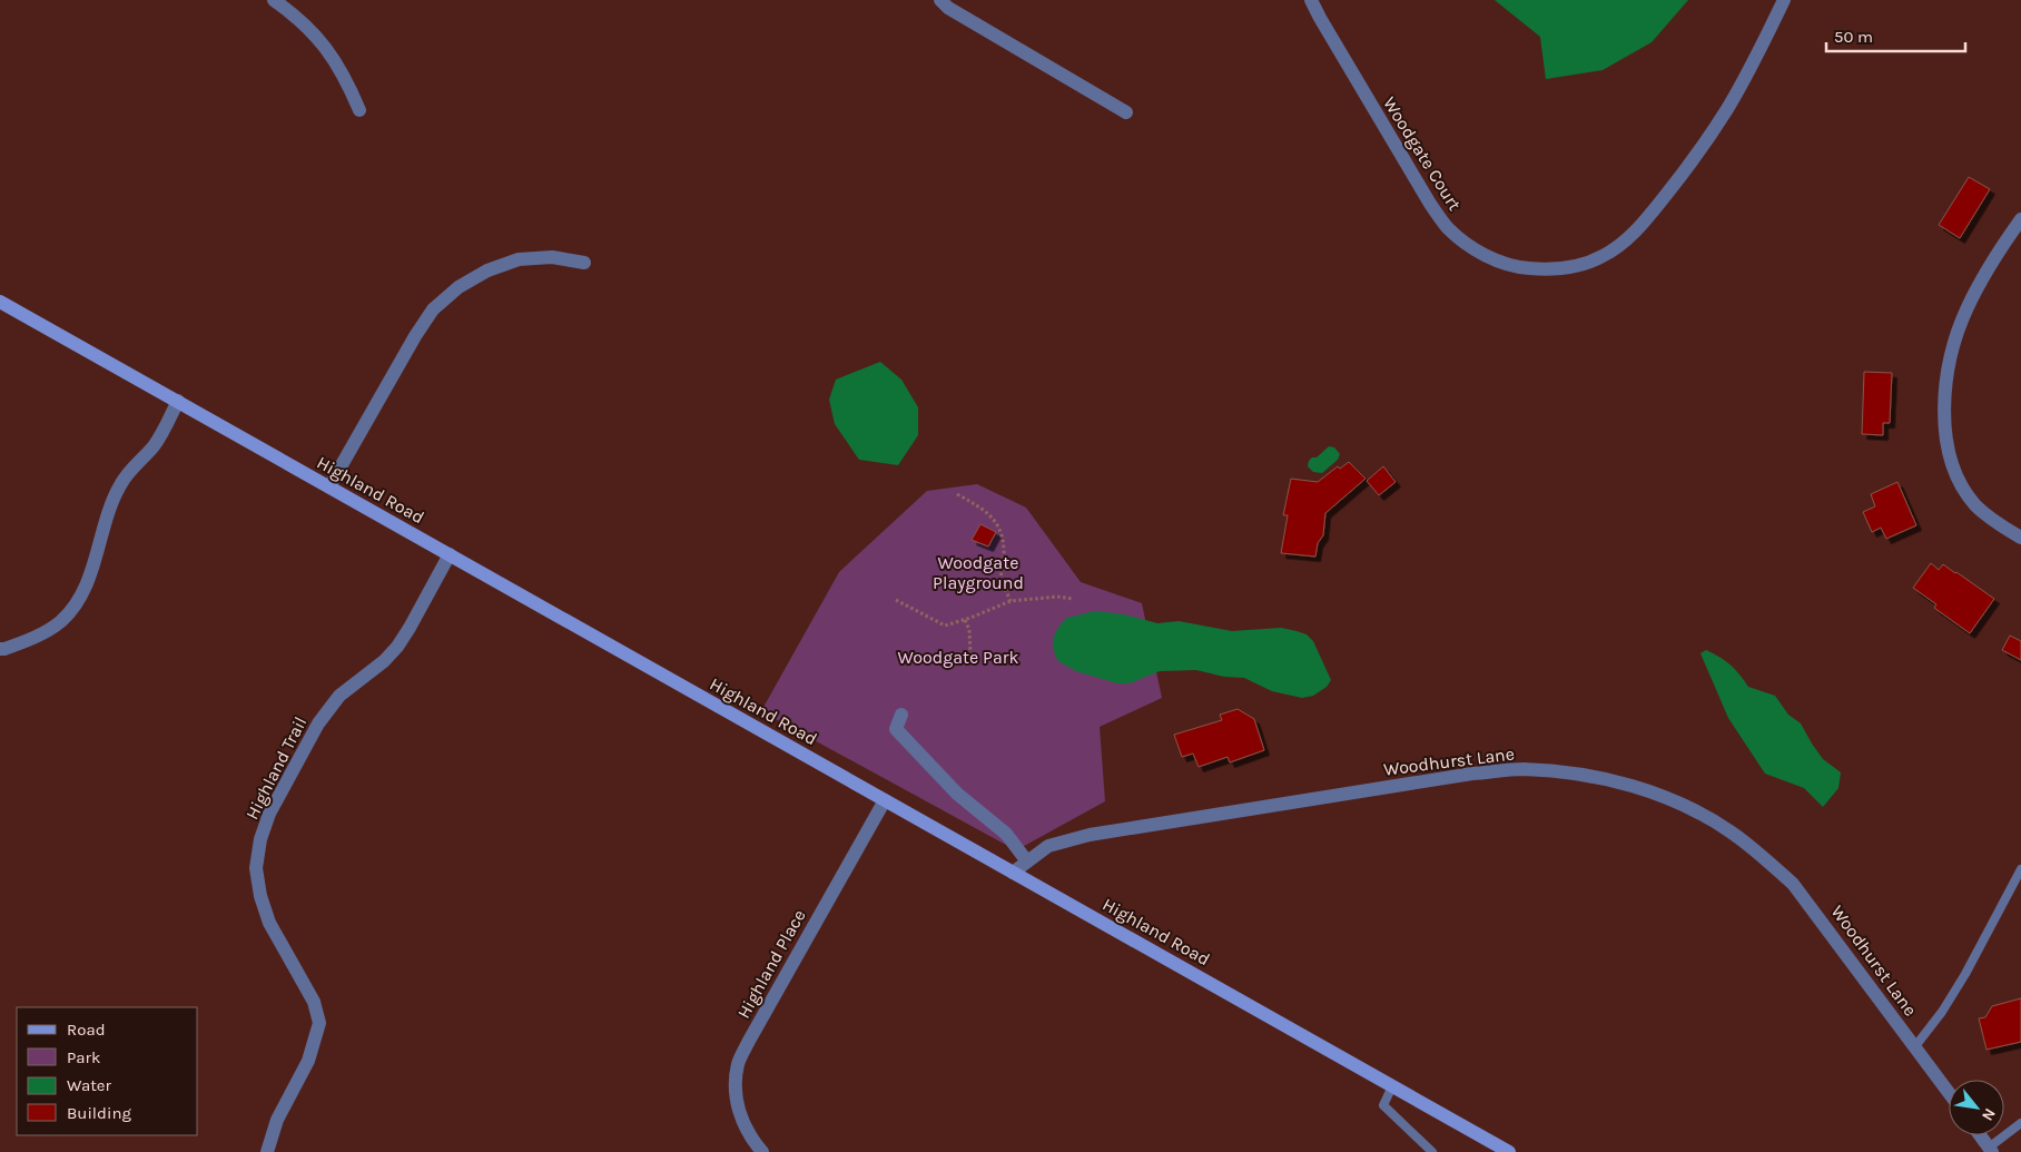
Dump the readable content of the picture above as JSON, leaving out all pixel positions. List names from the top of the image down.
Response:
{
  "streets": {
    "street": [
      "Woodgate Court",
      "Highland Road",
      "Woodhurst Lane",
      "Highland Trail",
      "Highland Place"
    ]
  },
  "crossings": [
    ["Highland Road", "Woodhurst Lane"],
    ["Highland Road", "Highland Trail"],
    ["Highland Road", "Highland Place"]
  ],
  "parks": ["Woodgate Playground", "Woodgate Park"],
  "legend": [
    "Road",
    "Park",
    "Water",
    "Building"
  ],
  "scale_bar": "50 m",
  "north": "bottom right"
}
